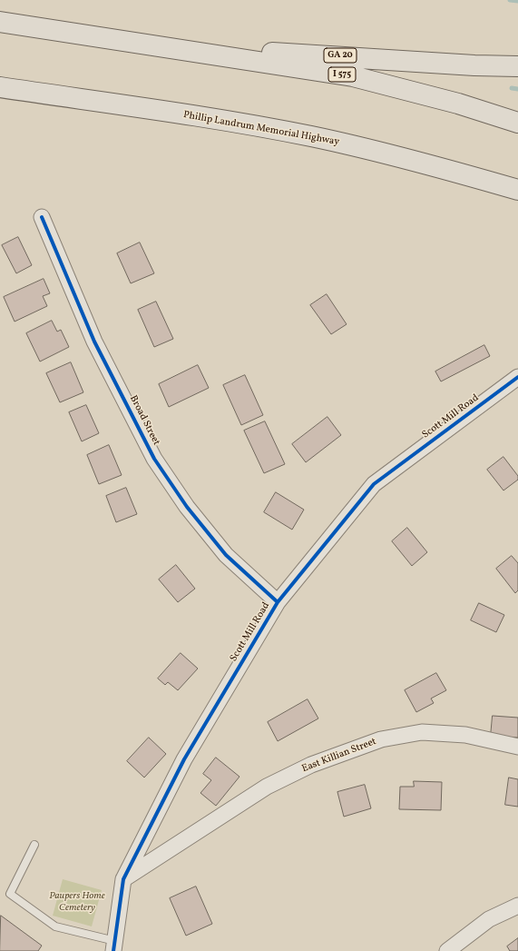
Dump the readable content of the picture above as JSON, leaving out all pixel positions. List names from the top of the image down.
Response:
{
  "streets": {
    "highway": ["GA 20", "I 575", "Phillip Landrum Memorial Highway"],
    "street": ["Scott Mill Road", "Broad Street", "East Killian Street"]
  },
  "crossings": [
    ["GA 20", "I 575"],
    ["Scott Mill Road", "Broad Street"],
    ["Scott Mill Road", "East Killian Street"]
  ],
  "parks": ["Paupers Home Cemetery"]
}
